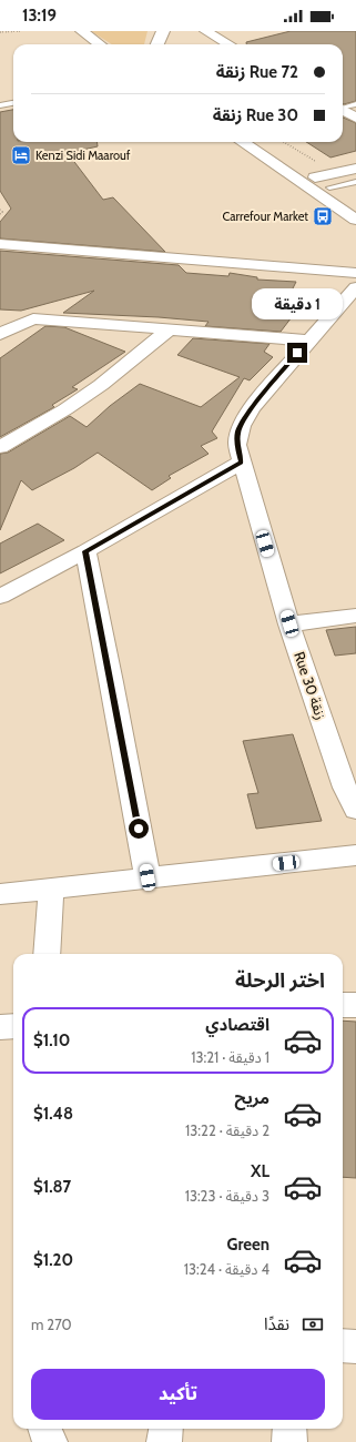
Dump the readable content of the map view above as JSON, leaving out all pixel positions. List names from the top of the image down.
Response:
{
  "streets": {
    "street": ["Rue 30 زنقة"]
  },
  "places": {
    "hotel": ["Kenzi Sidi Maarouf"],
    "bus stop": ["Carrefour Market"]
  },
  "page": {
    "status": "13:19",
    "banner": ["Rue 72 زنقة", "Rue 30 زنقة"],
    "bubble": "1 دقيقة",
    "heading": "اختر الرحلة",
    "list": [
      {
        "name": "اقتصادي",
        "note": "1 دقيقة · 13:21",
        "value": "$1.10"
      },
      {
        "name": "مريح",
        "note": "2 دقيقة · 13:22",
        "value": "$1.48"
      },
      {
        "name": "XL",
        "note": "3 دقيقة · 13:23",
        "value": "$1.87"
      },
      {
        "name": "Green",
        "note": "4 دقيقة · 13:24",
        "value": "$1.20"
      }
    ],
    "pay": ["نقدًا", "270 m"],
    "buttons": "تأكيد"
  }
}
